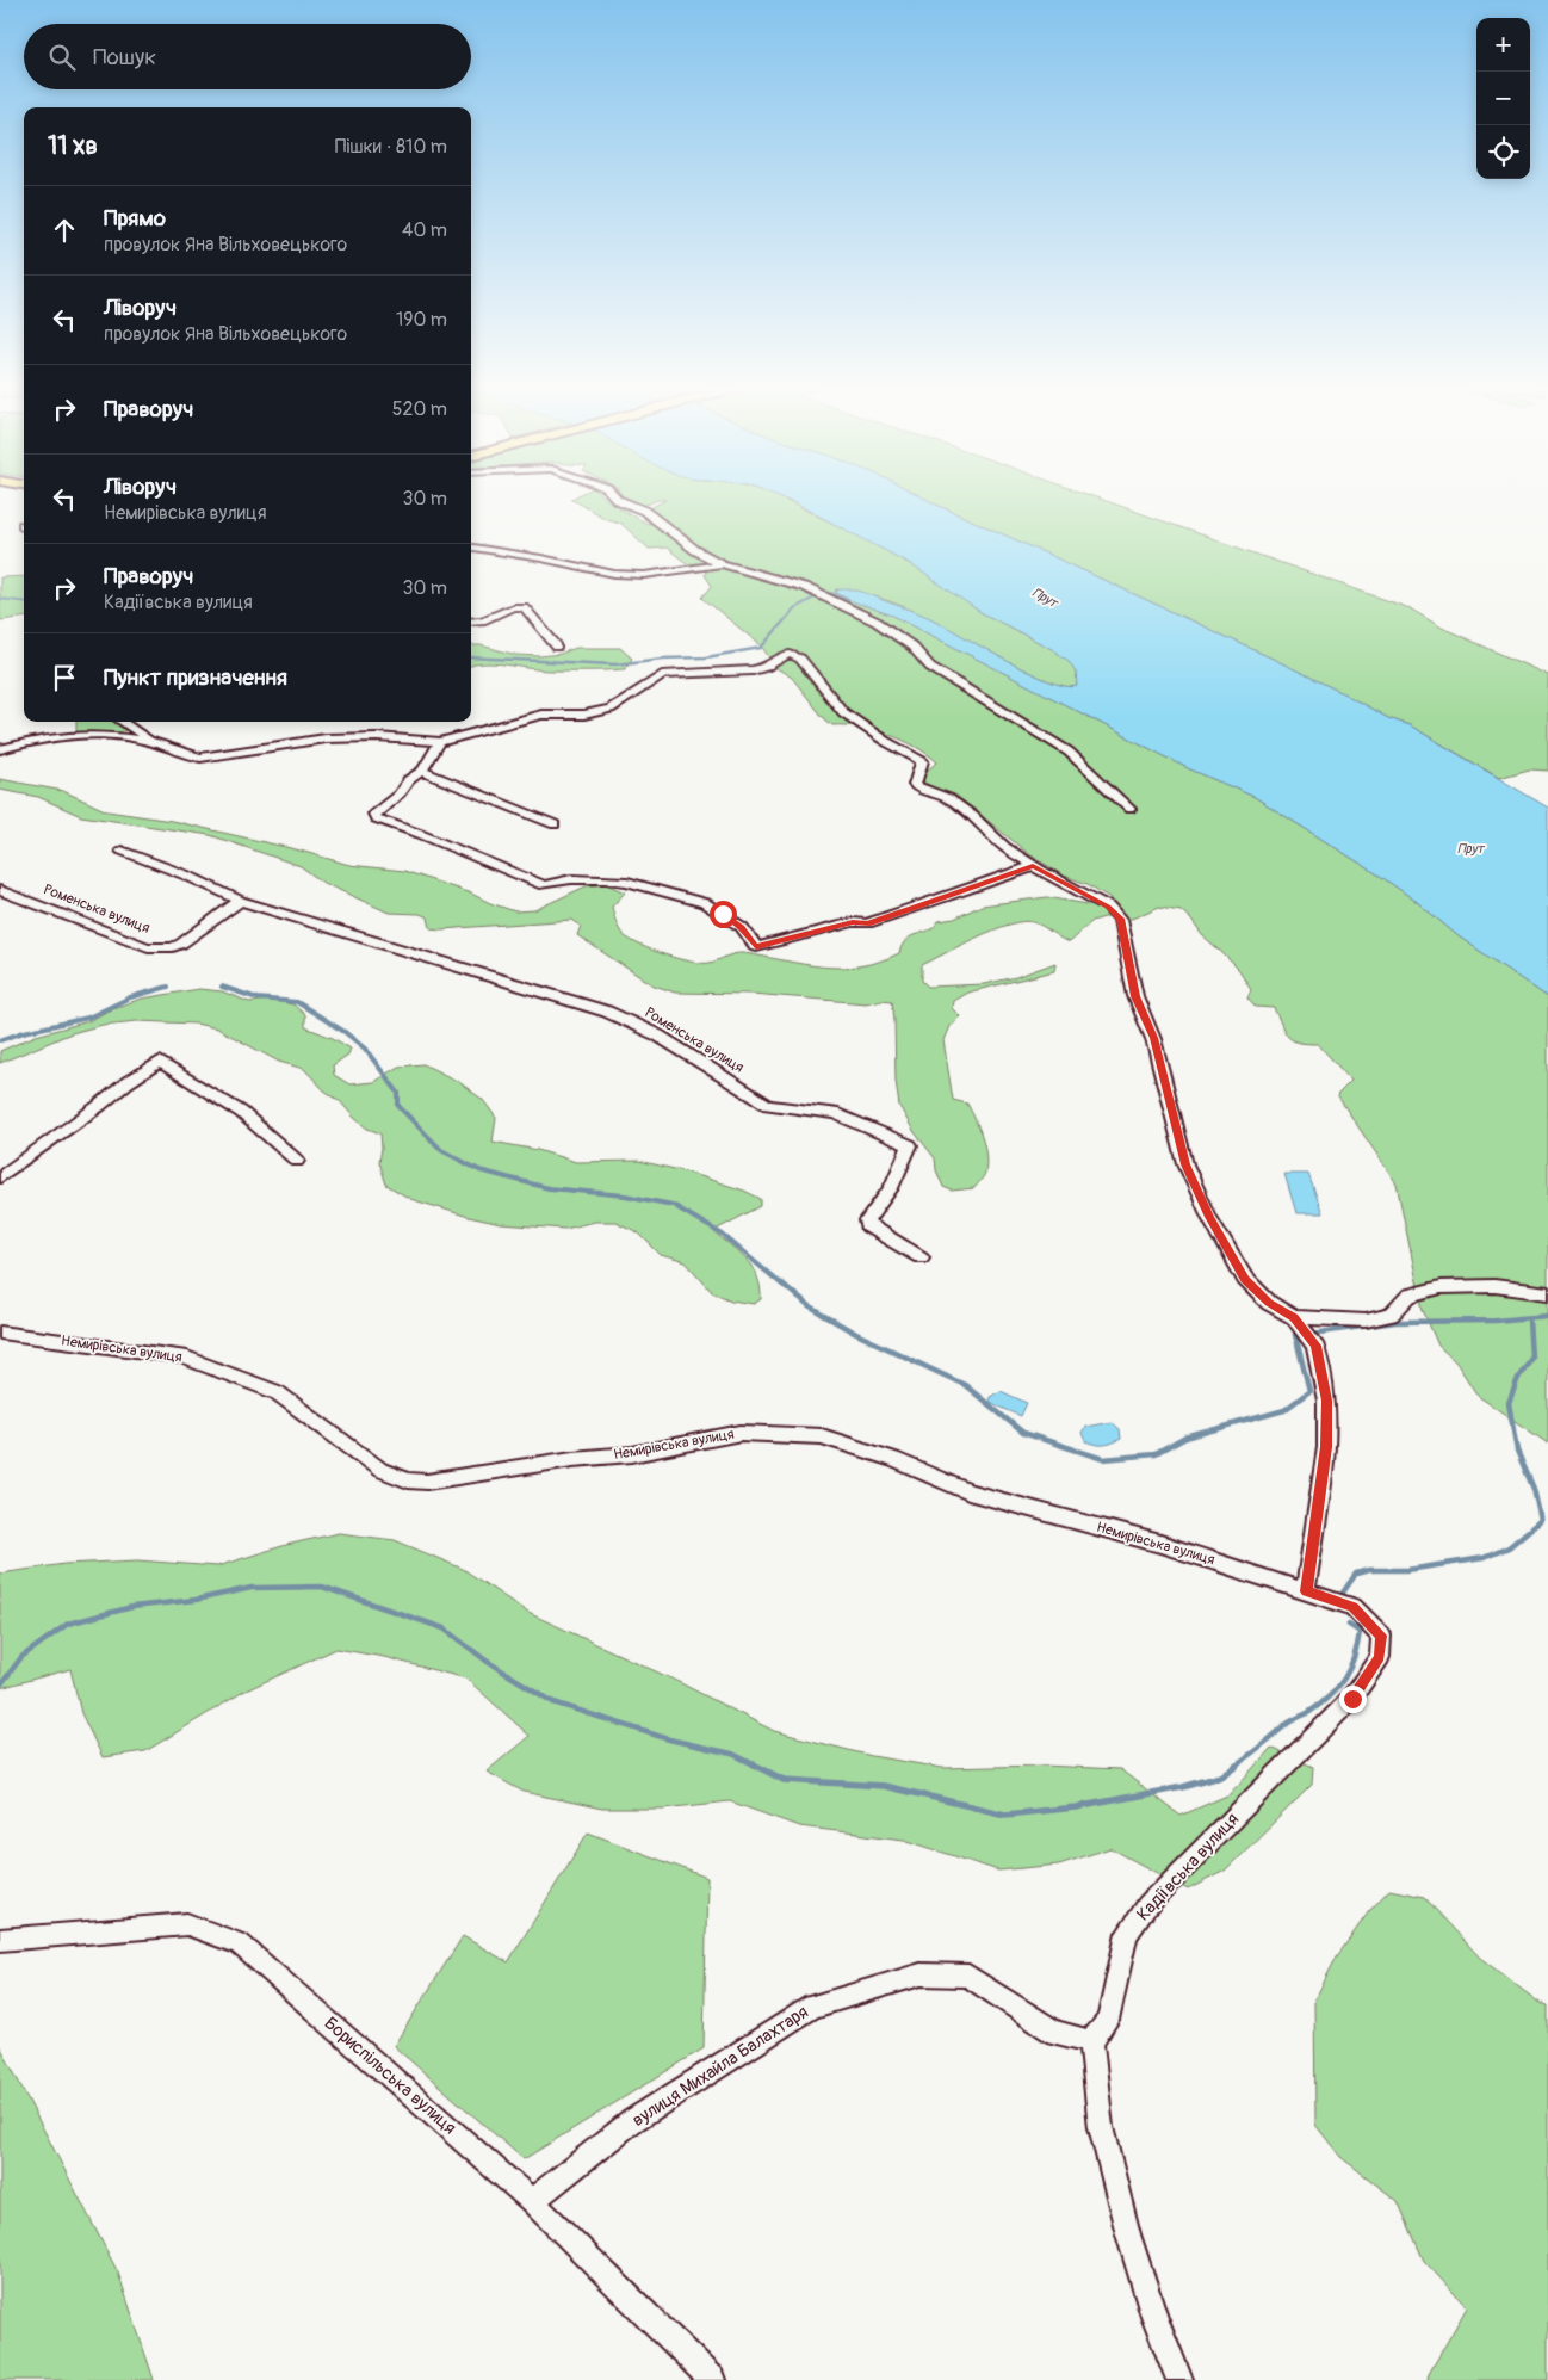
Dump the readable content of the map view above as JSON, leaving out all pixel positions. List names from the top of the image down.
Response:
{
  "streets": {
    "street": [
      "Роменська вулиця",
      "Немирівська вулиця",
      "Кадіївська вулиця",
      "вулиця Михайла Балахтаря",
      "Бориспільська вулиця"
    ]
  },
  "crossings": [
    ["Немирівська вулиця", "Кадіївська вулиця"],
    ["Кадіївська вулиця", "вулиця Михайла Балахтаря"],
    ["вулиця Михайла Балахтаря", "Бориспільська вулиця"]
  ],
  "water": ["Прут"],
  "page": {
    "map_buttons": ["+", "−"],
    "search": "Пошук",
    "heading": ["11 хв", "Пішки · 810 m"],
    "list": [
      ["Прямо", "провулок Яна Вільховецького", "40 m"],
      ["Ліворуч", "провулок Яна Вільховецького", "190 m"],
      ["Праворуч", "520 m"],
      ["Ліворуч", "Немирівська вулиця", "30 m"],
      ["Праворуч", "Кадіївська вулиця", "30 m"],
      "Пункт призначення"
    ]
  }
}
